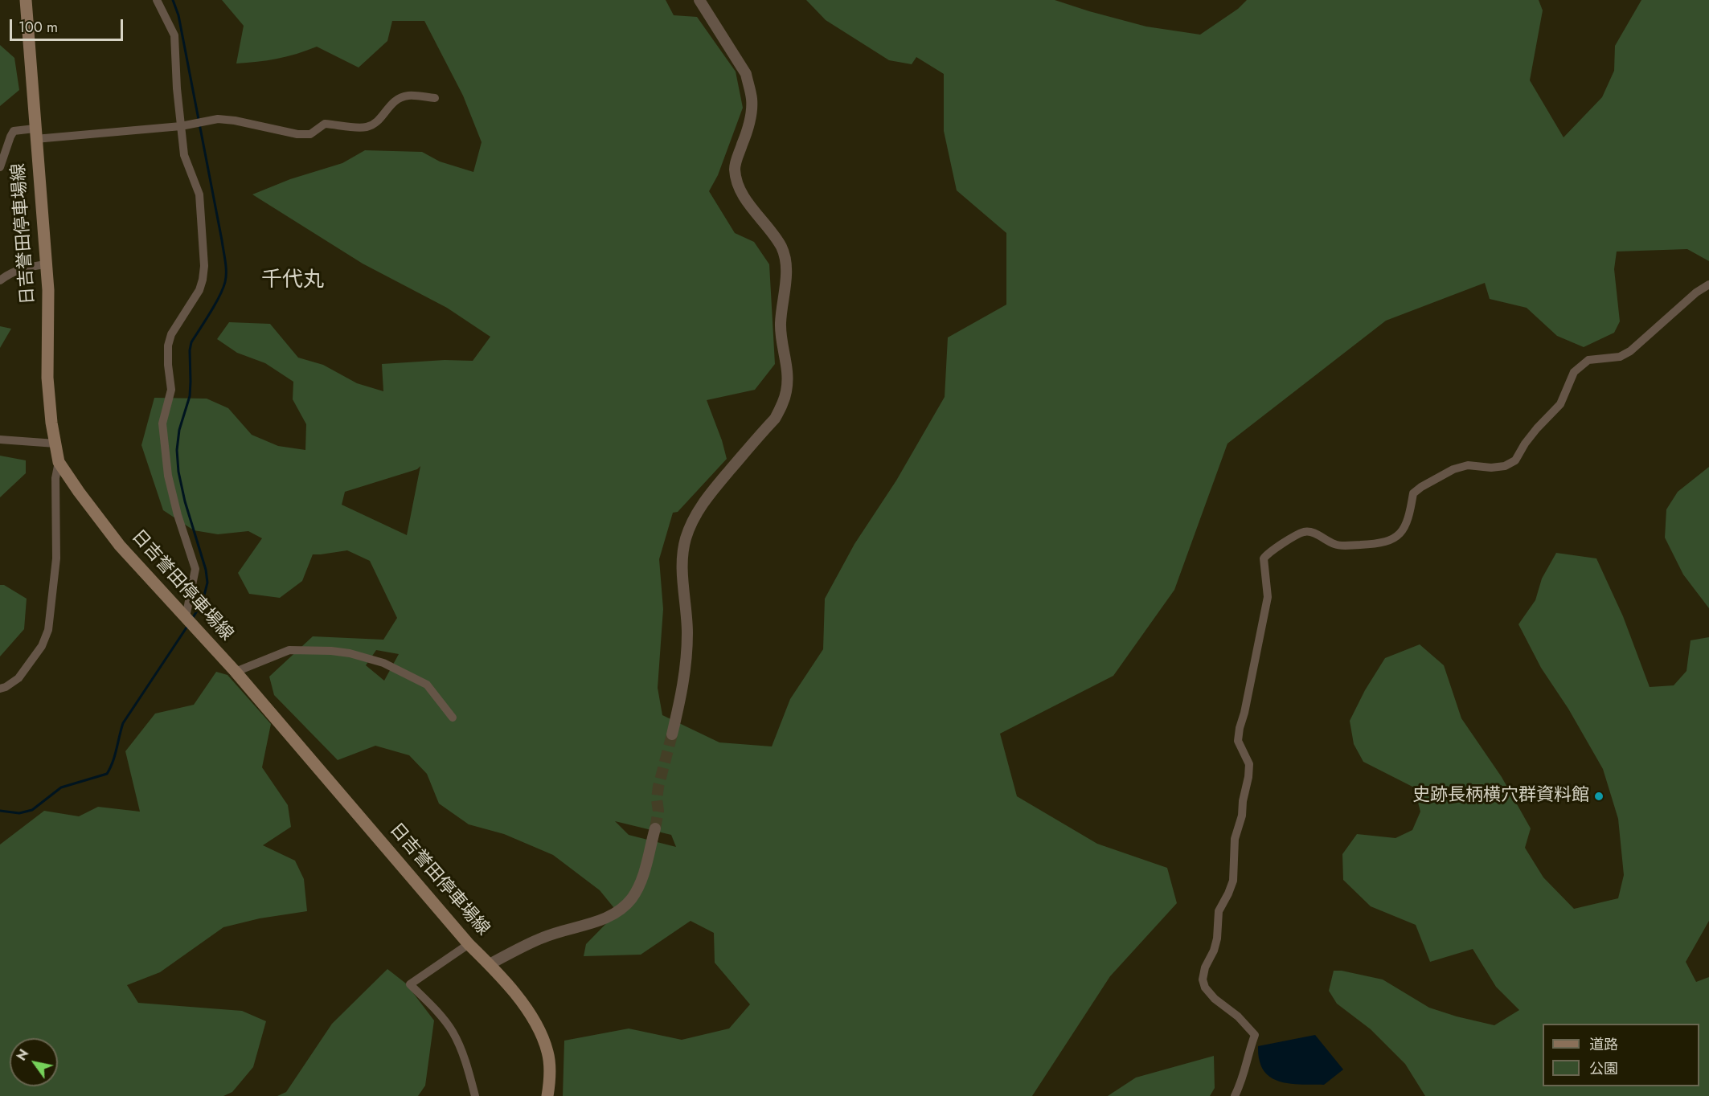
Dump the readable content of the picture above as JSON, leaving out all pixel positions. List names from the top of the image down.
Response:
{
  "streets": {
    "main road": ["日吉誉田停車場線"]
  },
  "districts": ["千代丸"],
  "places": ["史跡長柄横穴群資料館"],
  "legend": ["道路", "公園"],
  "scale_bar": "100 m",
  "north": "top left"
}
